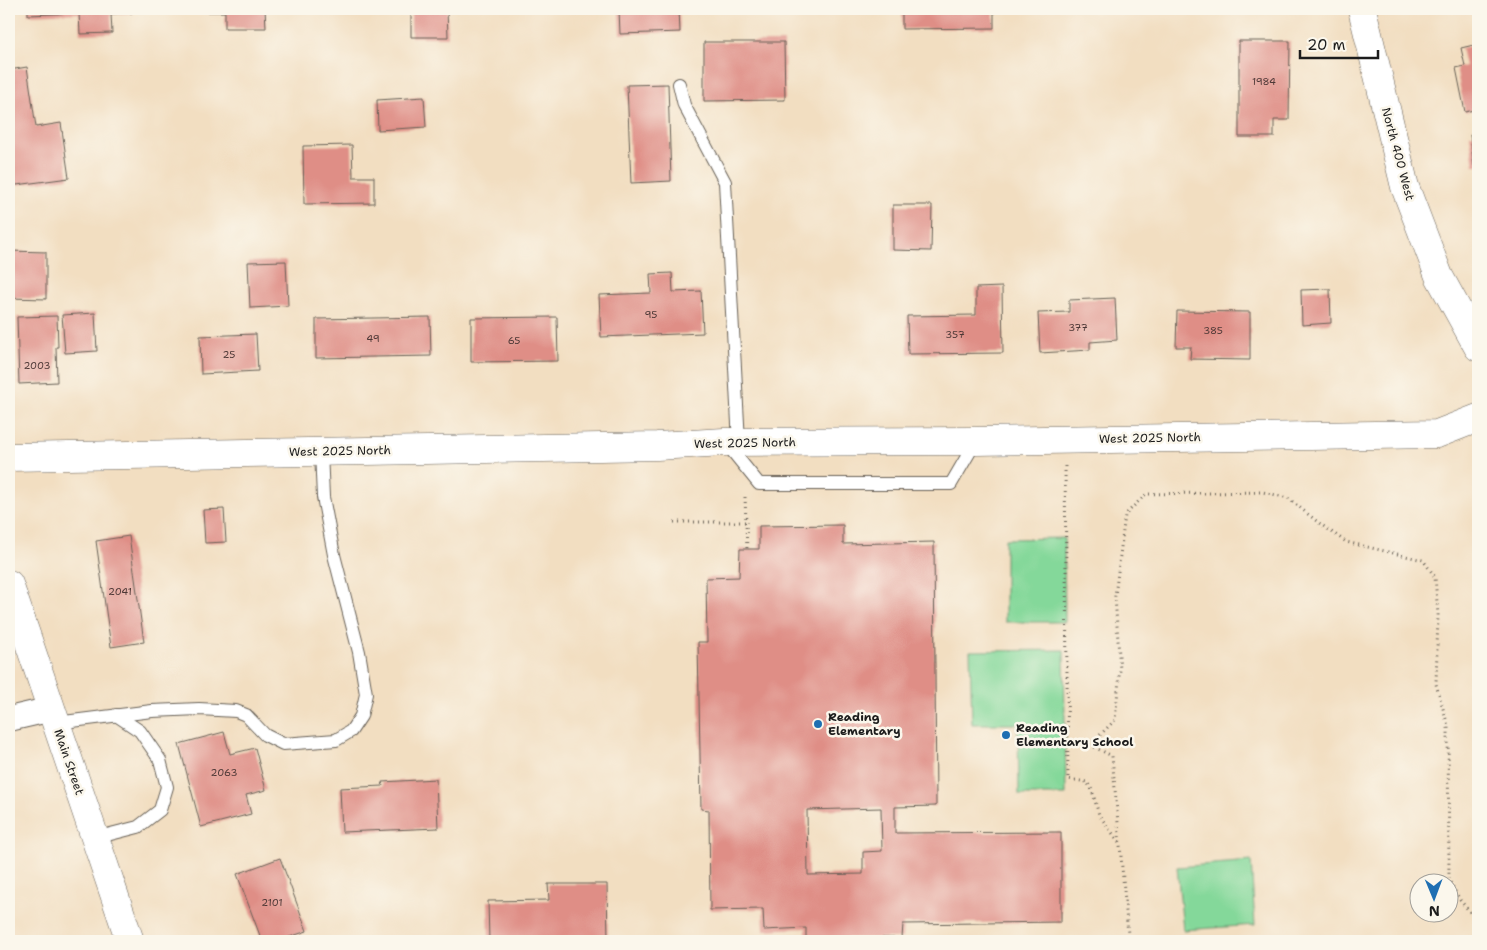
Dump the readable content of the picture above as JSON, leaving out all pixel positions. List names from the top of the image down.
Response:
{
  "streets": {
    "street": ["North 400 West", "West 2025 North", "Main Street"]
  },
  "places": ["Reading Elementary", "Reading Elementary School"],
  "house_numbers": [
    "1984",
    "95",
    "377",
    "385",
    "357",
    "49",
    "65",
    "25",
    "2003",
    "2041",
    "2063",
    "2101"
  ],
  "scale_bar": "20 m",
  "north": "bottom"
}
